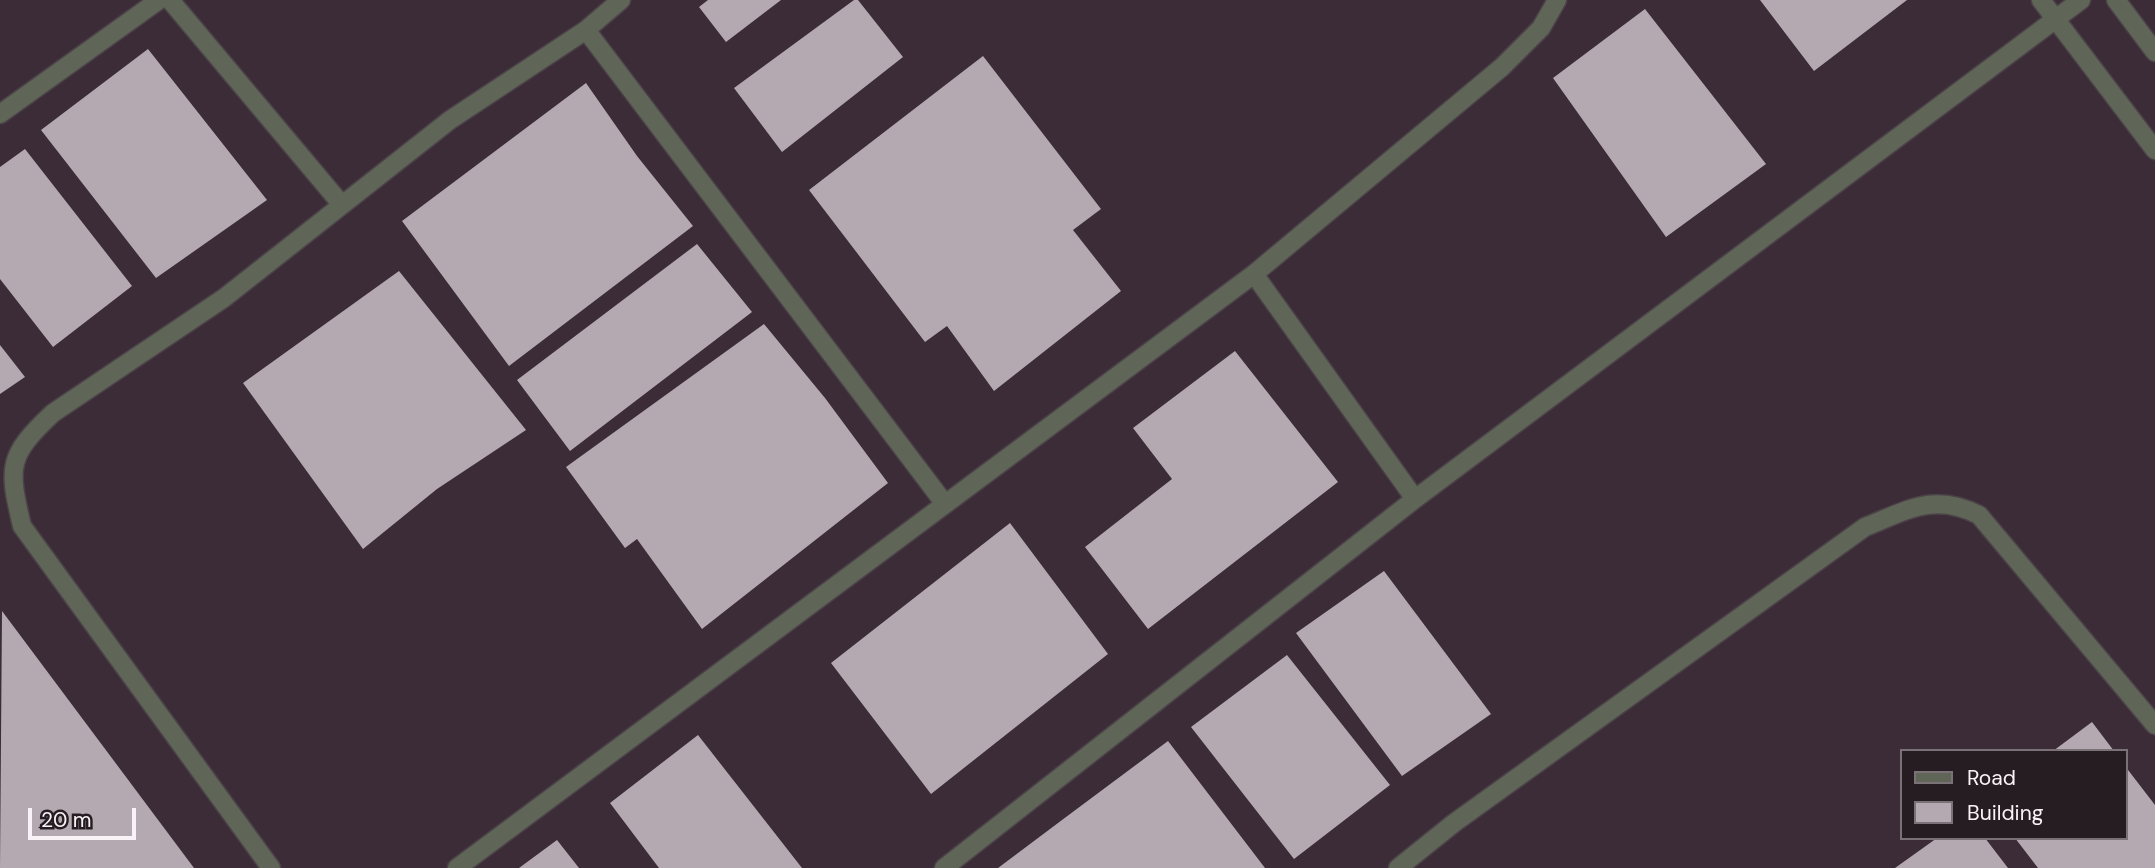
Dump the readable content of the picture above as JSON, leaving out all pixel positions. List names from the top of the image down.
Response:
{
  "legend": ["Road", "Building"],
  "scale_bar": "20 m"
}
